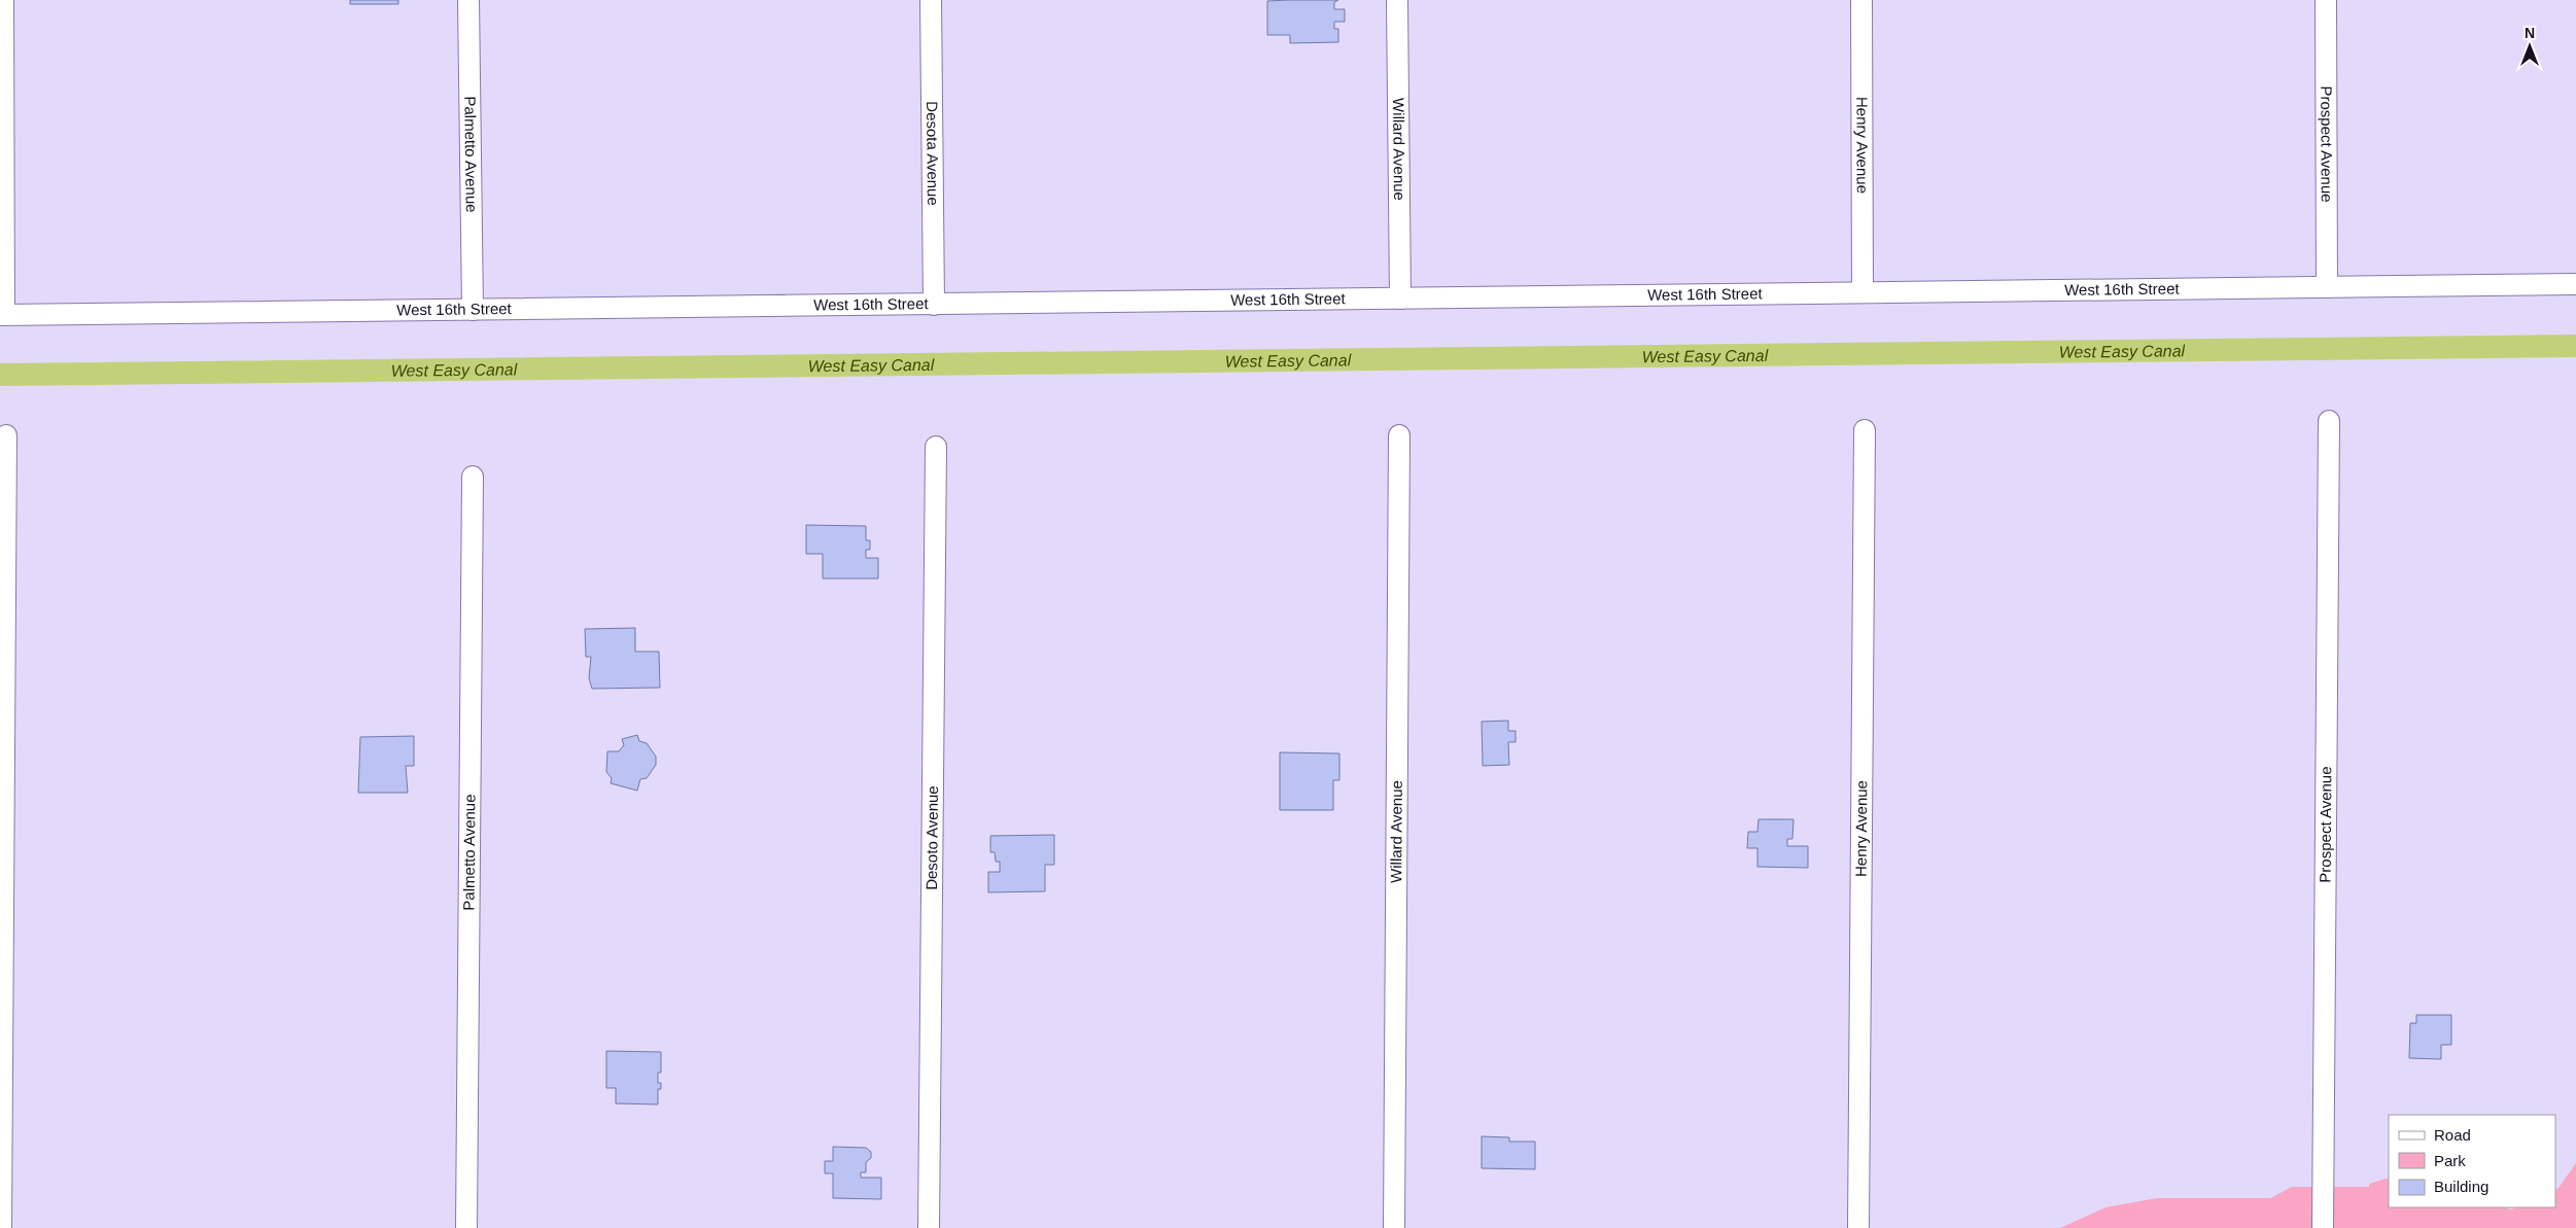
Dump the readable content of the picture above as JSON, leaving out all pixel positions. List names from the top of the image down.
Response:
{
  "streets": {
    "street": [
      "Prospect Avenue",
      "Henry Avenue",
      "Willard Avenue",
      "Desota Avenue",
      "Palmetto Avenue",
      "West 16th Street",
      "Desoto Avenue"
    ]
  },
  "crossings": [
    ["Prospect Avenue", "West 16th Street"],
    ["Henry Avenue", "West 16th Street"],
    ["Willard Avenue", "West 16th Street"],
    ["Desota Avenue", "West 16th Street"],
    ["Palmetto Avenue", "West 16th Street"]
  ],
  "water": ["West Easy Canal"],
  "legend": ["Road", "Park", "Building"],
  "north": "top"
}
